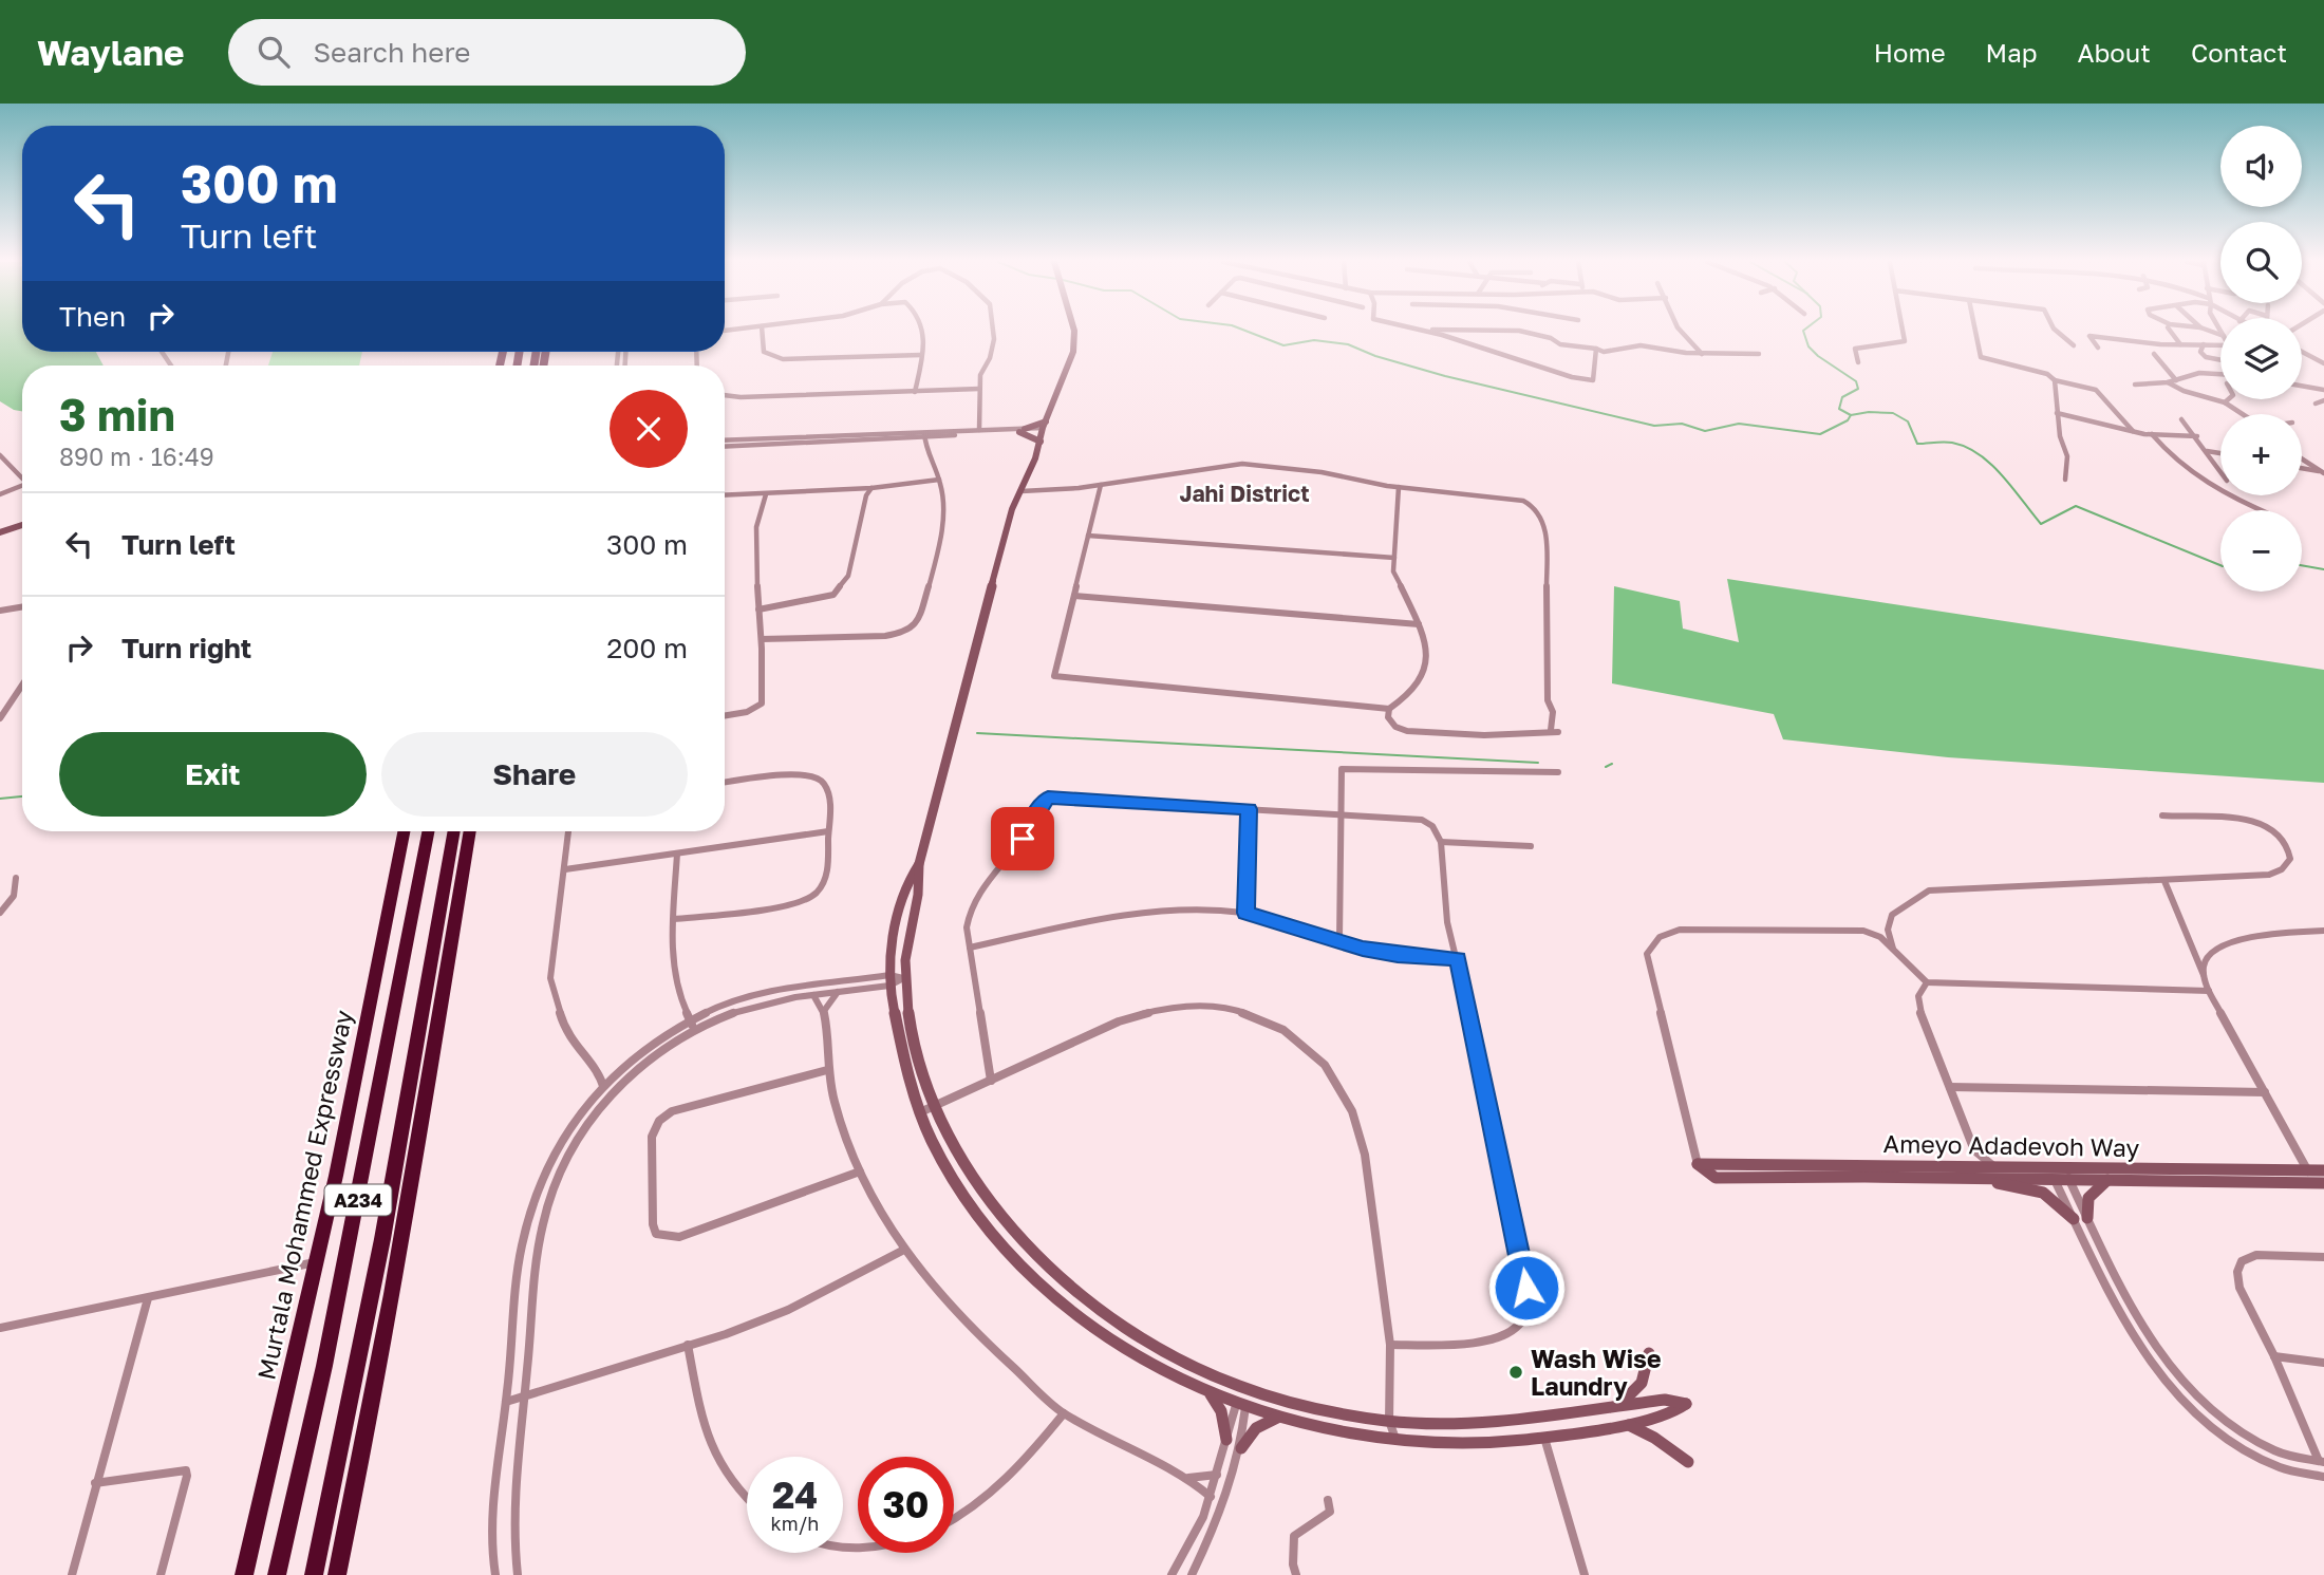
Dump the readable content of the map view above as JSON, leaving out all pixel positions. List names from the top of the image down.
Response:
{
  "streets": {
    "highway": ["Murtala Mohammed Expressway", "A234"],
    "street": ["Ameyo Adadevoh Way"]
  },
  "districts": ["Jahi District"],
  "places": ["Wash Wise Laundry"],
  "page": {
    "header": "Waylane",
    "search": "Search here",
    "nav": [
      "Home",
      "Map",
      "About",
      "Contact"
    ],
    "map_buttons": ["+", "−"],
    "turn": ["300 m", "Turn left"],
    "then": "Then",
    "heading": ["3 min", "890 m · 16:49"],
    "list": [
      {
        "name": "Turn left",
        "value": "300 m"
      },
      {
        "name": "Turn right",
        "value": "200 m"
      }
    ],
    "buttons": ["Exit", "Share"],
    "speed": "24 km/h",
    "limit": "30"
  }
}
